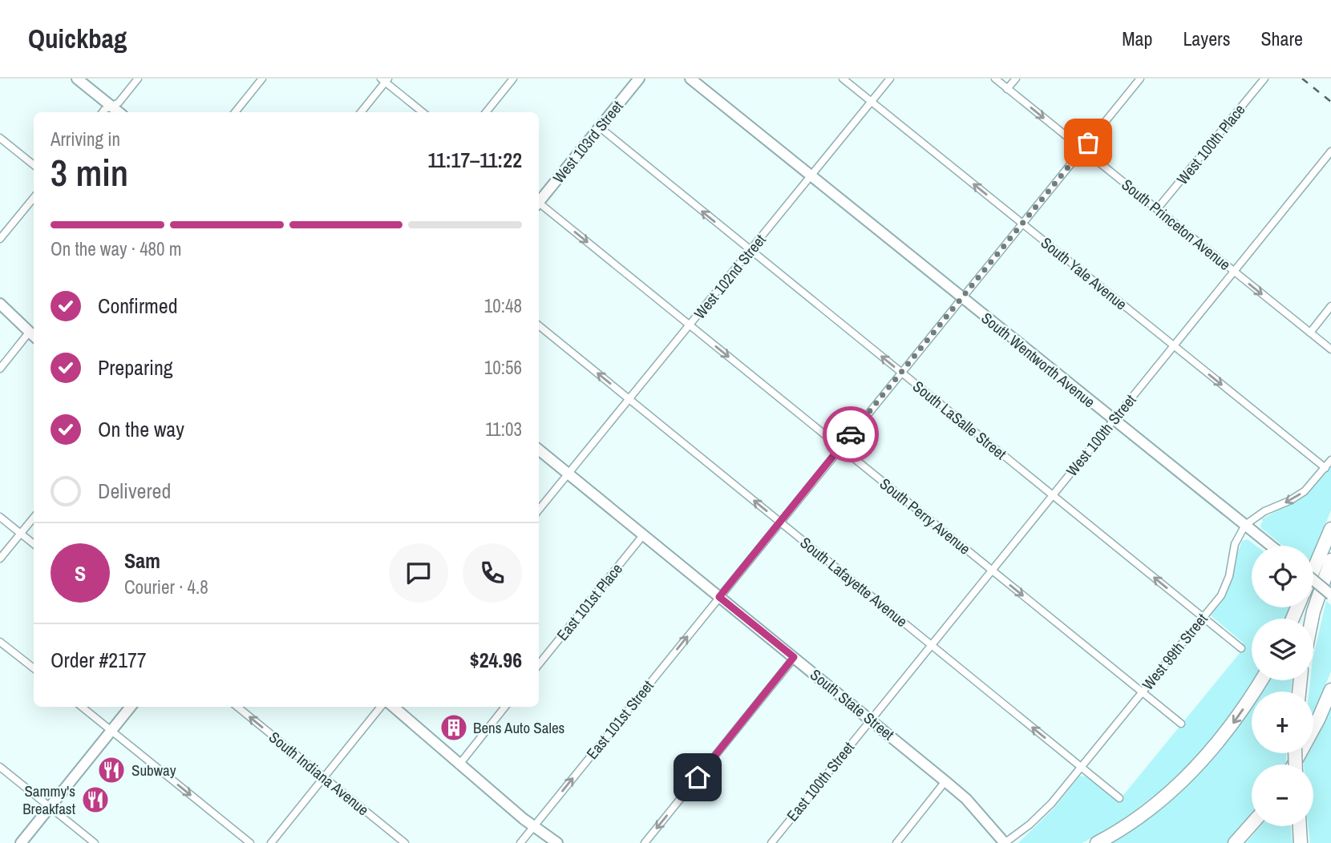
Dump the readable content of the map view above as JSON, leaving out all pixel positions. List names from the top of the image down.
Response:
{
  "streets": {
    "street": [
      "West 103rd Street",
      "West 100th Place",
      "South Princeton Avenue",
      "South Yale Avenue",
      "West 102nd Street",
      "South Wentworth Avenue",
      "South LaSalle Street",
      "West 100th Street",
      "South Perry Avenue",
      "South Lafayette Avenue",
      "East 101st Place",
      "West 99th Street",
      "South State Street",
      "East 101st Street",
      "South Indiana Avenue",
      "East 100th Street"
    ]
  },
  "crossings": [
    ["West 103rd Street", "South LaSalle Street"],
    ["West 100th Place", "South Princeton Avenue"],
    ["South Princeton Avenue", "West 100th Street"],
    ["South Princeton Avenue", "East 101st Street"],
    ["South Yale Avenue", "West 102nd Street"],
    ["South Yale Avenue", "West 100th Street"],
    ["South Yale Avenue", "East 101st Street"],
    ["West 102nd Street", "South Wentworth Avenue"],
    ["West 102nd Street", "South LaSalle Street"],
    ["West 102nd Street", "South Perry Avenue"],
    ["West 102nd Street", "South Lafayette Avenue"],
    ["West 102nd Street", "South State Street"],
    ["South Wentworth Avenue", "West 100th Street"],
    ["South Wentworth Avenue", "West 99th Street"],
    ["South Wentworth Avenue", "East 101st Street"],
    ["South LaSalle Street", "West 100th Street"],
    ["South LaSalle Street", "West 99th Street"],
    ["South LaSalle Street", "East 101st Street"],
    ["West 100th Street", "South Perry Avenue"],
    ["West 100th Street", "South Lafayette Avenue"],
    ["West 100th Street", "South State Street"],
    ["West 100th Street", "East 100th Street"],
    ["South Perry Avenue", "West 99th Street"],
    ["South Perry Avenue", "East 101st Street"],
    ["South Lafayette Avenue", "West 99th Street"],
    ["South Lafayette Avenue", "East 101st Street"],
    ["East 101st Place", "South State Street"],
    ["West 99th Street", "South State Street"],
    ["South State Street", "East 101st Street"],
    ["South State Street", "East 100th Street"]
  ],
  "one_way": [
    "South Princeton Avenue",
    "South LaSalle Street",
    "South Perry Avenue",
    "South Lafayette Avenue",
    "South Indiana Avenue"
  ],
  "places": {
    "building": ["Bens Auto Sales"],
    "restaurant": ["Subway", "Sammy's Breakfast"]
  },
  "page": {
    "header": "Quickbag",
    "nav": ["Map", "Layers", "Share"],
    "heading": ["3 min", "Arriving in", "11:17–11:22"],
    "panel": [
      "Sam",
      "Courier · 4.8",
      "Order #2177",
      "$24.96"
    ],
    "bar": "On the way · 480 m",
    "list": [
      ["Confirmed", "10:48"],
      ["Preparing", "10:56"],
      ["On the way", "11:03"],
      "Delivered"
    ],
    "round": "S",
    "map_buttons": ["+", "−"]
  }
}
